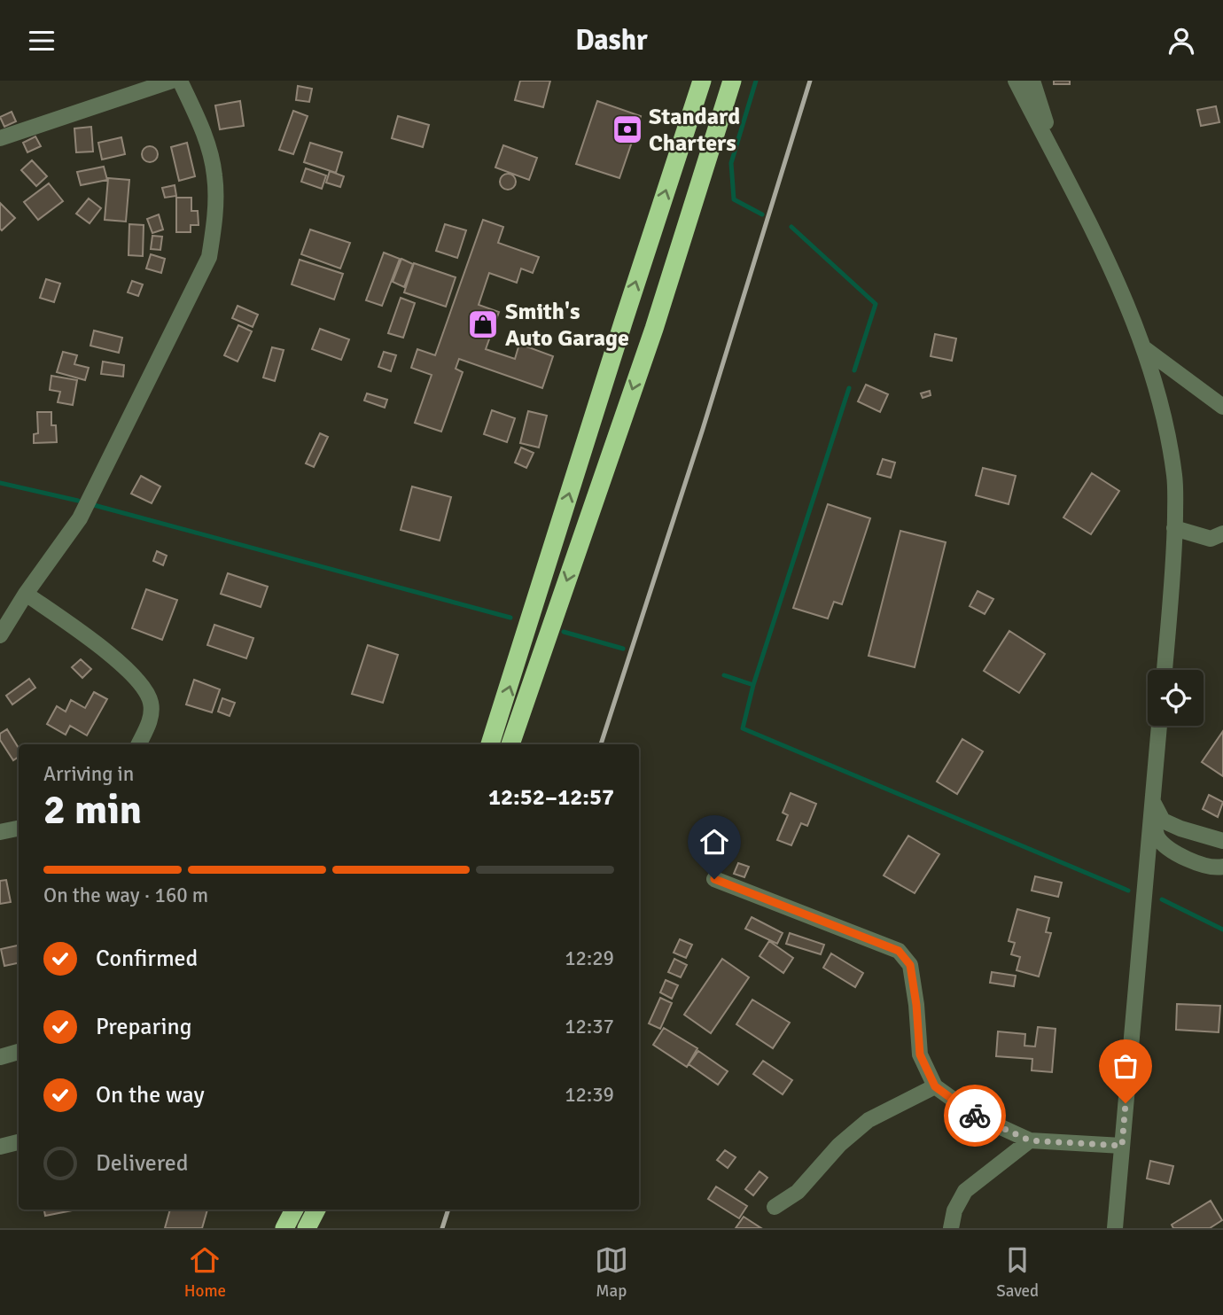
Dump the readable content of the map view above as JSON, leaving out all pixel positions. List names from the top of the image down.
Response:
{
  "places": {
    "bank": ["Standard Charters"],
    "shop": ["Smith's Auto Garage"]
  },
  "page": {
    "header": "Dashr",
    "heading": ["2 min", "Arriving in", "12:52–12:57"],
    "bar": "On the way · 160 m",
    "list": [
      ["Confirmed", "12:29"],
      ["Preparing", "12:37"],
      ["On the way", "12:39"],
      "Delivered"
    ],
    "tabs": ["Home", "Map", "Saved"]
  }
}
